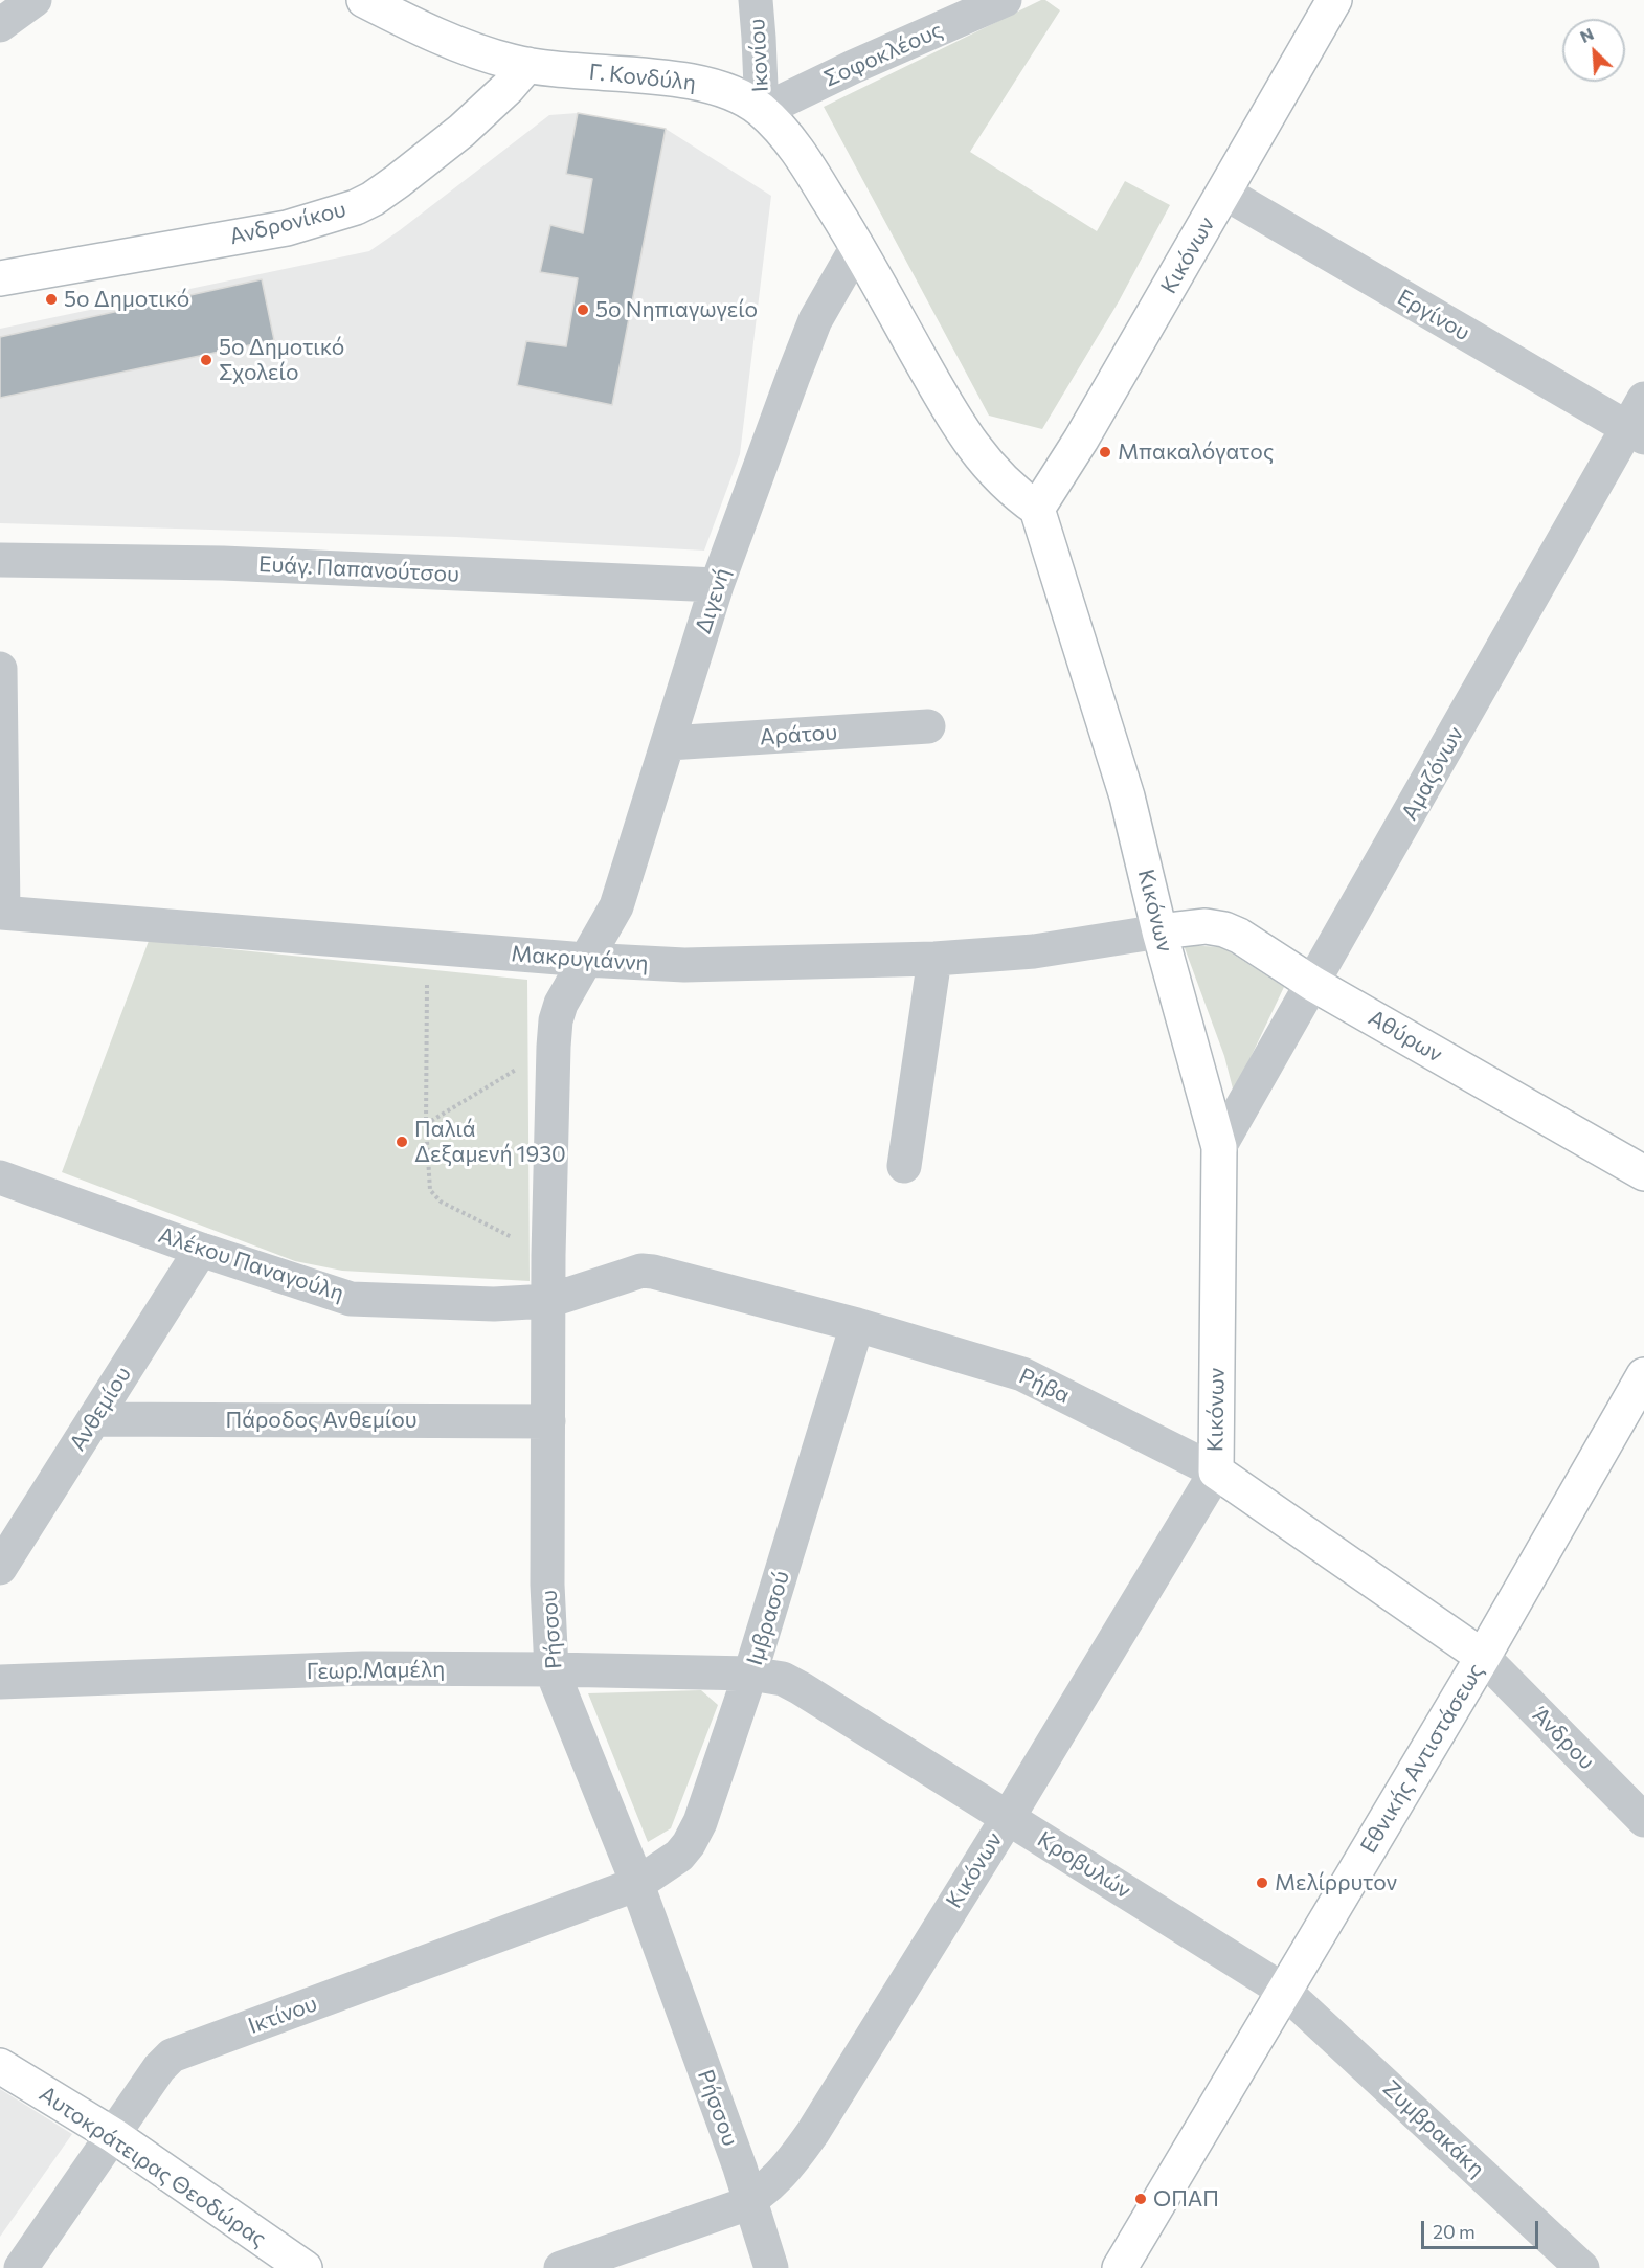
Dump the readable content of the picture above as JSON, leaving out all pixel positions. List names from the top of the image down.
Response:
{
  "streets": {
    "street": [
      "Σοφοκλέους",
      "Ικονίου",
      "Γ. Κονδύλη",
      "Ανδρονίκου",
      "Κικόνων",
      "Εργίνου",
      "Ευάγ. Παπανούτσου",
      "Διγενή",
      "Αράτου",
      "Αμαζόνων",
      "Μακρυγιάννη",
      "Αθύρων",
      "Αλέκου Παναγούλη",
      "Ρήβα",
      "Ανθεμίου",
      "Πάροδος Ανθεμίου",
      "Ιμβρασού",
      "Ρήσσου",
      "Γεωρ.Μαμέλη",
      "Άνδρου",
      "Εθνικής Αντιστάσεως",
      "Κροβυλών",
      "Ικτίνου",
      "Ζυμβρακάκη",
      "Αυτοκράτειρας Θεοδώρας"
    ]
  },
  "crossings": [
    ["Σοφοκλέους", "Ικονίου"],
    ["Σοφοκλέους", "Γ. Κονδύλη"],
    ["Ικονίου", "Γ. Κονδύλη"],
    ["Γ. Κονδύλη", "Ανδρονίκου"],
    ["Γ. Κονδύλη", "Διγενή"],
    ["Κικόνων", "Εργίνου"],
    ["Κικόνων", "Αμαζόνων"],
    ["Κικόνων", "Μακρυγιάννη"],
    ["Κικόνων", "Αθύρων"],
    ["Κικόνων", "Ρήβα"],
    ["Κικόνων", "Ρήσσου"],
    ["Κικόνων", "Κροβυλών"],
    ["Εργίνου", "Αμαζόνων"],
    ["Ευάγ. Παπανούτσου", "Διγενή"],
    ["Διγενή", "Αράτου"],
    ["Διγενή", "Μακρυγιάννη"],
    ["Διγενή", "Ρήσσου"],
    ["Αμαζόνων", "Αθύρων"],
    ["Μακρυγιάννη", "Αθύρων"],
    ["Μακρυγιάννη", "Ρήσσου"],
    ["Αλέκου Παναγούλη", "Ρήβα"],
    ["Αλέκου Παναγούλη", "Ανθεμίου"],
    ["Αλέκου Παναγούλη", "Ρήσσου"],
    ["Ρήβα", "Ιμβρασού"],
    ["Ρήβα", "Ρήσσου"],
    ["Ρήβα", "Άνδρου"],
    ["Ρήβα", "Εθνικής Αντιστάσεως"],
    ["Ανθεμίου", "Πάροδος Ανθεμίου"],
    ["Πάροδος Ανθεμίου", "Ρήσσου"],
    ["Ιμβρασού", "Ρήσσου"],
    ["Ιμβρασού", "Γεωρ.Μαμέλη"],
    ["Ιμβρασού", "Κροβυλών"],
    ["Ιμβρασού", "Ικτίνου"],
    ["Ρήσσου", "Γεωρ.Μαμέλη"],
    ["Ρήσσου", "Ικτίνου"],
    ["Γεωρ.Μαμέλη", "Κροβυλών"],
    ["Άνδρου", "Εθνικής Αντιστάσεως"],
    ["Εθνικής Αντιστάσεως", "Κροβυλών"],
    ["Εθνικής Αντιστάσεως", "Ζυμβρακάκη"],
    ["Κροβυλών", "Ζυμβρακάκη"],
    ["Ικτίνου", "Αυτοκράτειρας Θεοδώρας"]
  ],
  "places": [
    "5ο Δημοτικό",
    "5ο Νηπιαγωγείο",
    "5ο Δημοτικό Σχολείο",
    "Μπακαλόγατος",
    "Παλιά Δεξαμενή 1930",
    "Μελίρρυτον",
    "ΟΠΑΠ"
  ],
  "scale_bar": "20 m",
  "north": "top left"
}
